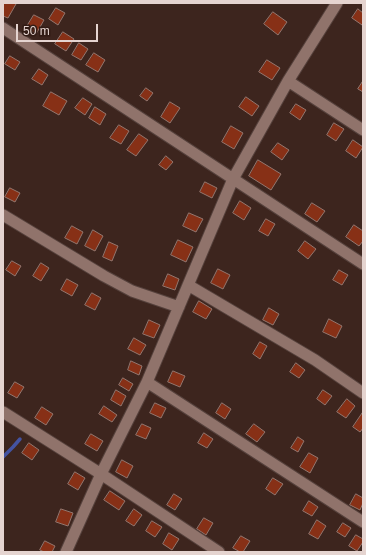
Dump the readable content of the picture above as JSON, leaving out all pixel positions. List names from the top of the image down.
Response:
{
  "scale_bar": "50 m"
}
